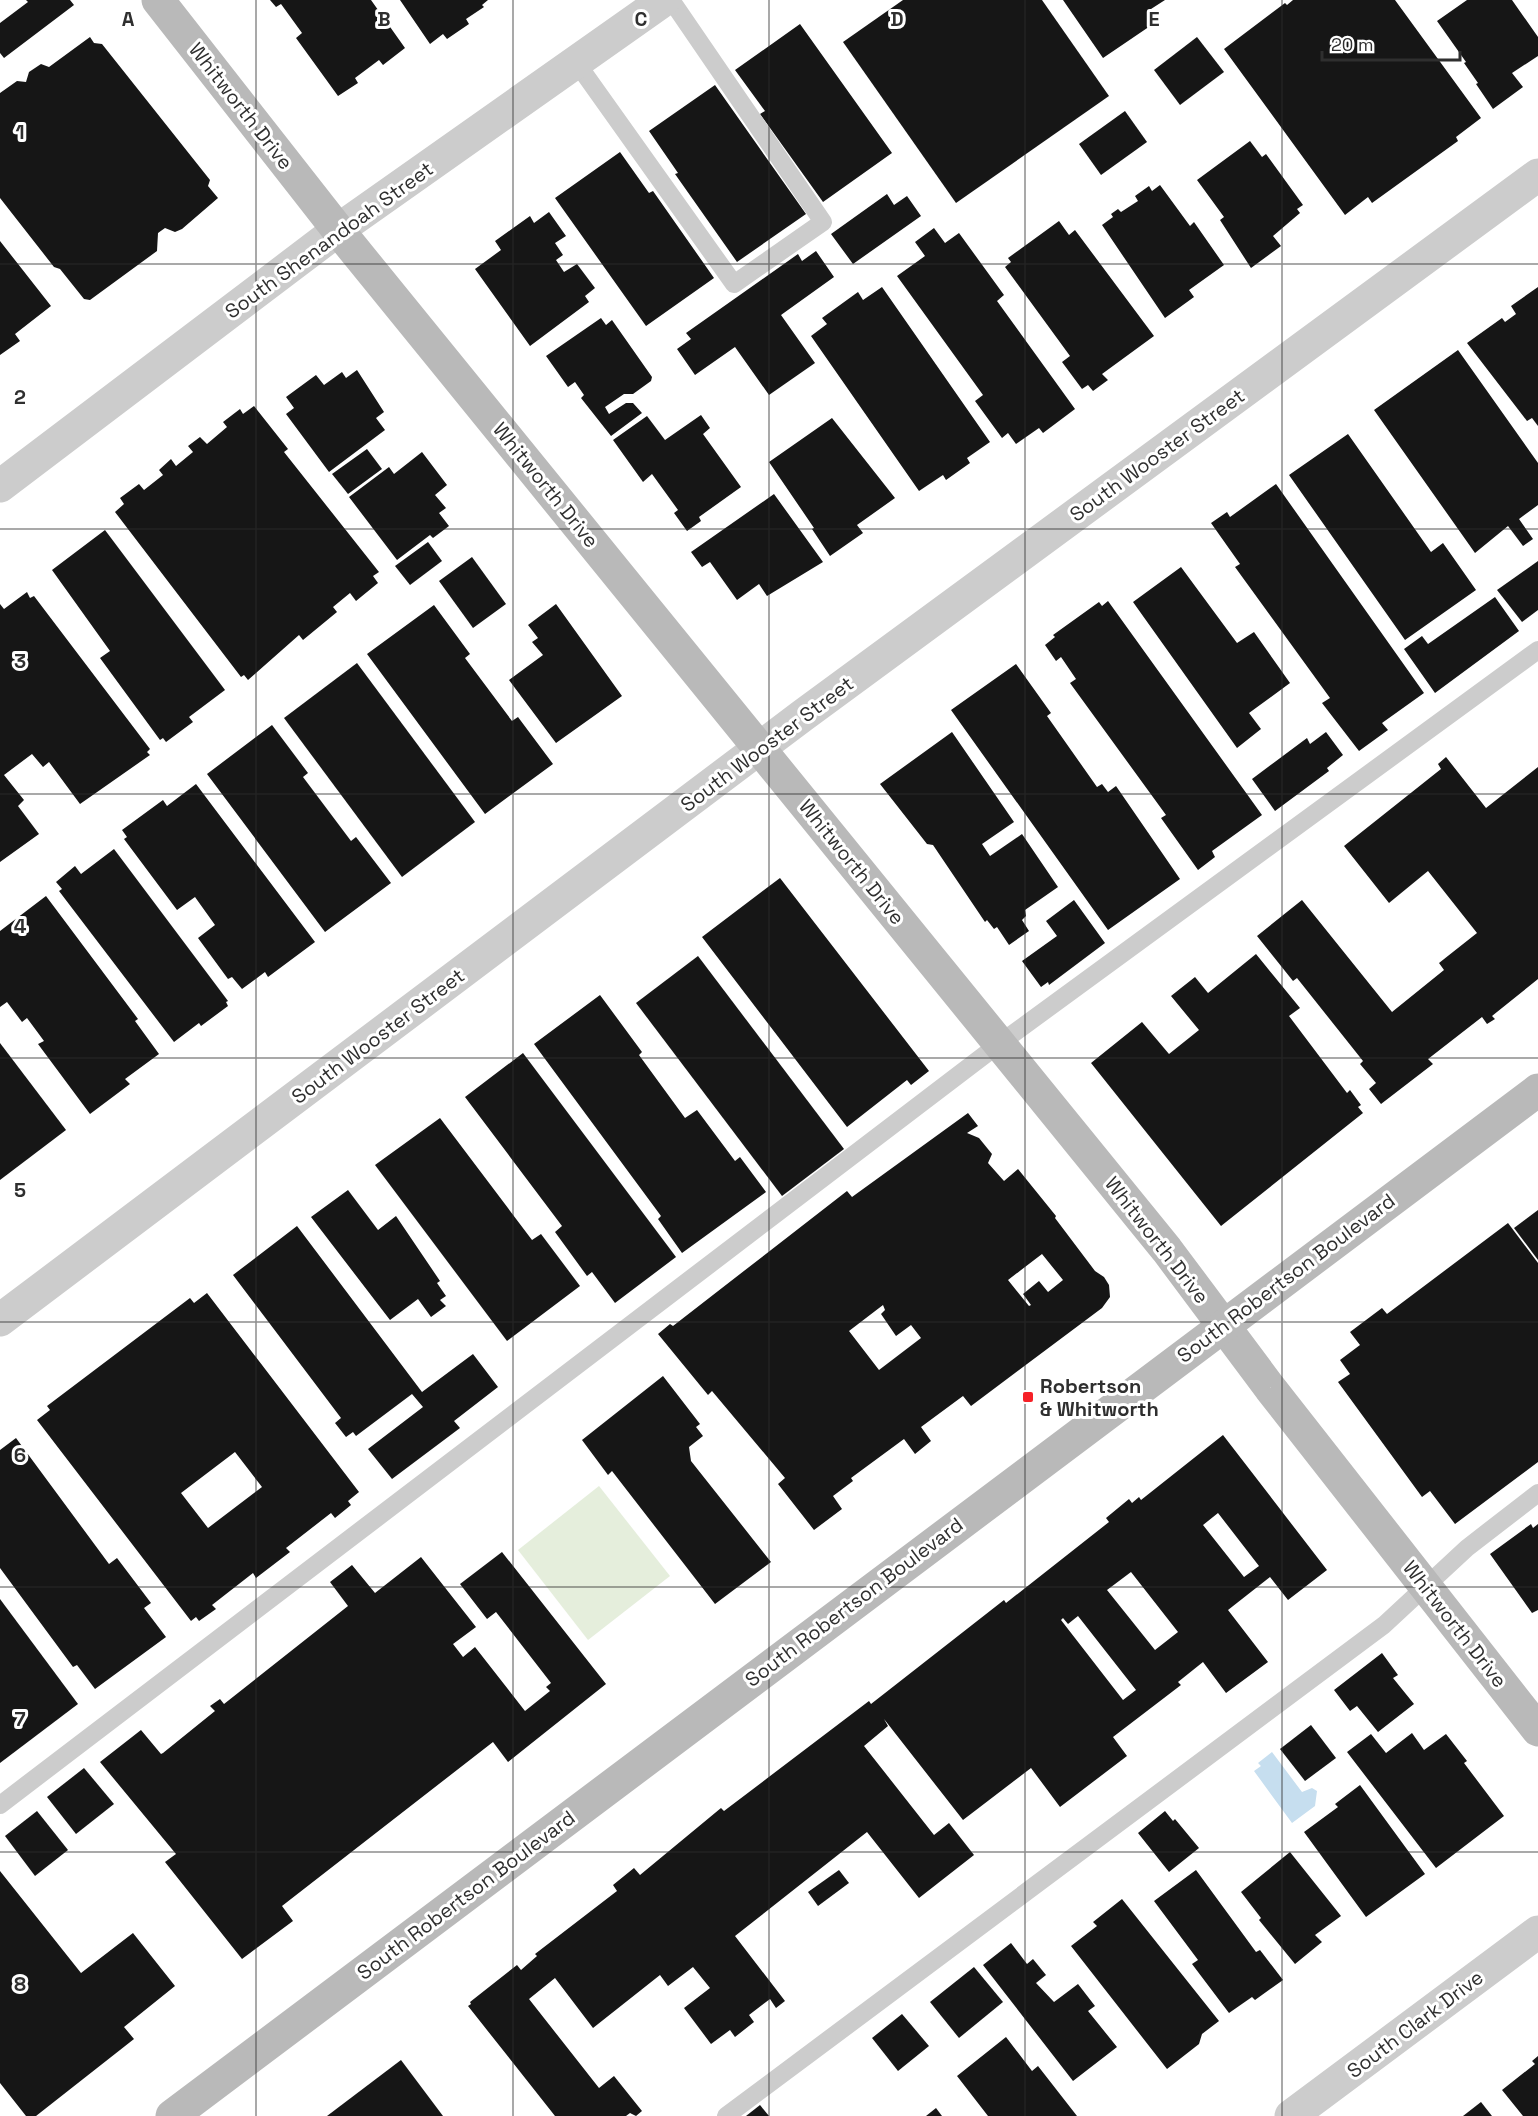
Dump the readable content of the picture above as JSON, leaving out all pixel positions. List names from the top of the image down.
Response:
{
  "streets": {
    "street": [
      "Whitworth Drive",
      "South Shenandoah Street",
      "South Wooster Street",
      "South Robertson Boulevard",
      "South Clark Drive"
    ]
  },
  "crossings": [
    ["Whitworth Drive", "South Shenandoah Street"],
    ["Whitworth Drive", "South Wooster Street"],
    ["Whitworth Drive", "South Robertson Boulevard"]
  ],
  "places": {
    "transit": ["Robertson & Whitworth"]
  },
  "scale_bar": "20 m",
  "grid": {
    "columns": [
      "A",
      "B",
      "C",
      "D",
      "E"
    ],
    "rows": [
      "1",
      "2",
      "3",
      "4",
      "5",
      "6",
      "7",
      "8"
    ]
  }
}
